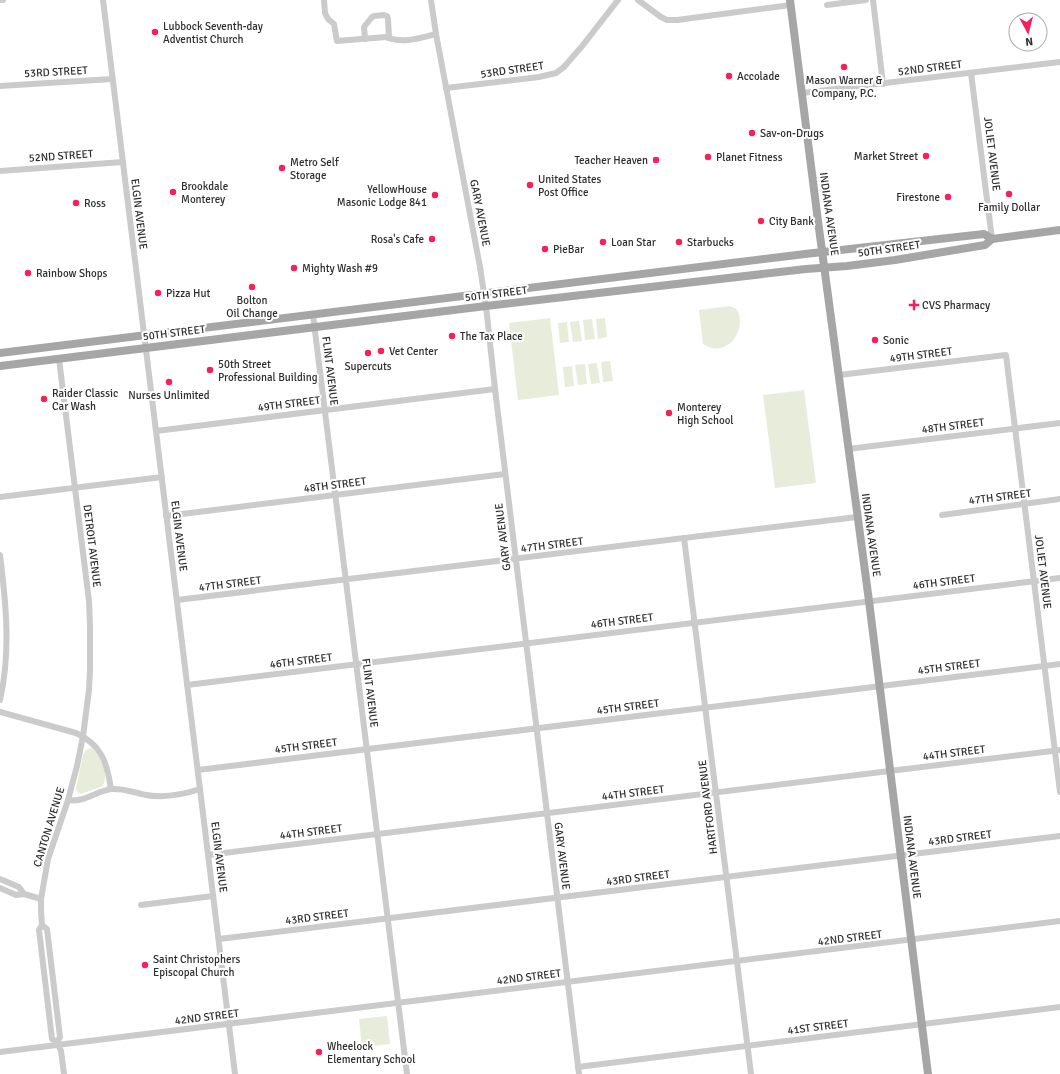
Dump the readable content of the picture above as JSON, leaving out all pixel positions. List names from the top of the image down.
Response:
{
  "streets": {
    "main road": ["INDIANA AVENUE", "50TH STREET"],
    "street": [
      "52ND STREET",
      "53RD STREET",
      "JOLIET AVENUE",
      "GARY AVENUE",
      "ELGIN AVENUE",
      "49TH STREET",
      "FLINT AVENUE",
      "48TH STREET",
      "47TH STREET",
      "DETROIT AVENUE",
      "46TH STREET",
      "45TH STREET",
      "44TH STREET",
      "HARTFORD AVENUE",
      "CANTON AVENUE",
      "43RD STREET",
      "42ND STREET",
      "41ST STREET"
    ]
  },
  "crossings": [
    ["52ND STREET", "JOLIET AVENUE"],
    ["52ND STREET", "ELGIN AVENUE"],
    ["52ND STREET", "INDIANA AVENUE"],
    ["53RD STREET", "GARY AVENUE"],
    ["53RD STREET", "ELGIN AVENUE"],
    ["JOLIET AVENUE", "50TH STREET"],
    ["JOLIET AVENUE", "49TH STREET"],
    ["JOLIET AVENUE", "48TH STREET"],
    ["JOLIET AVENUE", "47TH STREET"],
    ["JOLIET AVENUE", "46TH STREET"],
    ["JOLIET AVENUE", "45TH STREET"],
    ["JOLIET AVENUE", "44TH STREET"],
    ["GARY AVENUE", "50TH STREET"],
    ["GARY AVENUE", "49TH STREET"],
    ["GARY AVENUE", "48TH STREET"],
    ["GARY AVENUE", "47TH STREET"],
    ["GARY AVENUE", "46TH STREET"],
    ["GARY AVENUE", "45TH STREET"],
    ["GARY AVENUE", "44TH STREET"],
    ["GARY AVENUE", "43RD STREET"],
    ["GARY AVENUE", "42ND STREET"],
    ["GARY AVENUE", "41ST STREET"],
    ["ELGIN AVENUE", "50TH STREET"],
    ["ELGIN AVENUE", "49TH STREET"],
    ["ELGIN AVENUE", "48TH STREET"],
    ["ELGIN AVENUE", "47TH STREET"],
    ["ELGIN AVENUE", "46TH STREET"],
    ["ELGIN AVENUE", "45TH STREET"],
    ["ELGIN AVENUE", "44TH STREET"],
    ["ELGIN AVENUE", "43RD STREET"],
    ["ELGIN AVENUE", "42ND STREET"],
    ["INDIANA AVENUE", "50TH STREET"],
    ["INDIANA AVENUE", "49TH STREET"],
    ["INDIANA AVENUE", "48TH STREET"],
    ["INDIANA AVENUE", "47TH STREET"],
    ["INDIANA AVENUE", "46TH STREET"],
    ["INDIANA AVENUE", "45TH STREET"],
    ["INDIANA AVENUE", "44TH STREET"],
    ["INDIANA AVENUE", "43RD STREET"],
    ["INDIANA AVENUE", "42ND STREET"],
    ["INDIANA AVENUE", "41ST STREET"],
    ["50TH STREET", "FLINT AVENUE"],
    ["50TH STREET", "DETROIT AVENUE"],
    ["49TH STREET", "FLINT AVENUE"],
    ["FLINT AVENUE", "48TH STREET"],
    ["FLINT AVENUE", "47TH STREET"],
    ["FLINT AVENUE", "46TH STREET"],
    ["FLINT AVENUE", "45TH STREET"],
    ["FLINT AVENUE", "44TH STREET"],
    ["FLINT AVENUE", "43RD STREET"],
    ["FLINT AVENUE", "42ND STREET"],
    ["47TH STREET", "HARTFORD AVENUE"],
    ["DETROIT AVENUE", "CANTON AVENUE"],
    ["46TH STREET", "HARTFORD AVENUE"],
    ["45TH STREET", "HARTFORD AVENUE"],
    ["44TH STREET", "HARTFORD AVENUE"],
    ["HARTFORD AVENUE", "43RD STREET"],
    ["HARTFORD AVENUE", "42ND STREET"],
    ["HARTFORD AVENUE", "41ST STREET"],
    ["CANTON AVENUE", "42ND STREET"]
  ],
  "places": {
    "other": [
      "Lubbock Seventh-day Adventist Church",
      "Mason Warner & Company, P.C.",
      "Accolade",
      "Sav-on-Drugs",
      "Market Street",
      "Planet Fitness",
      "Teacher Heaven",
      "Metro Self Storage",
      "United States Post Office",
      "Brookdale Monterey",
      "Family Dollar",
      "YellowHouse Masonic Lodge 841",
      "Firestone",
      "Ross",
      "City Bank",
      "Rosa's Cafe",
      "Loan Star",
      "Starbucks",
      "PieBar",
      "Mighty Wash #9",
      "Rainbow Shops",
      "Bolton Oil Change",
      "Pizza Hut",
      "The Tax Place",
      "Sonic",
      "Vet Center",
      "Supercuts",
      "50th Street Professional Building",
      "Nurses Unlimited",
      "Raider Classic Car Wash",
      "Monterey High School",
      "Saint Christophers Episcopal Church",
      "Wheelock Elementary School"
    ],
    "health": ["CVS Pharmacy"]
  },
  "north": "bottom"
}
